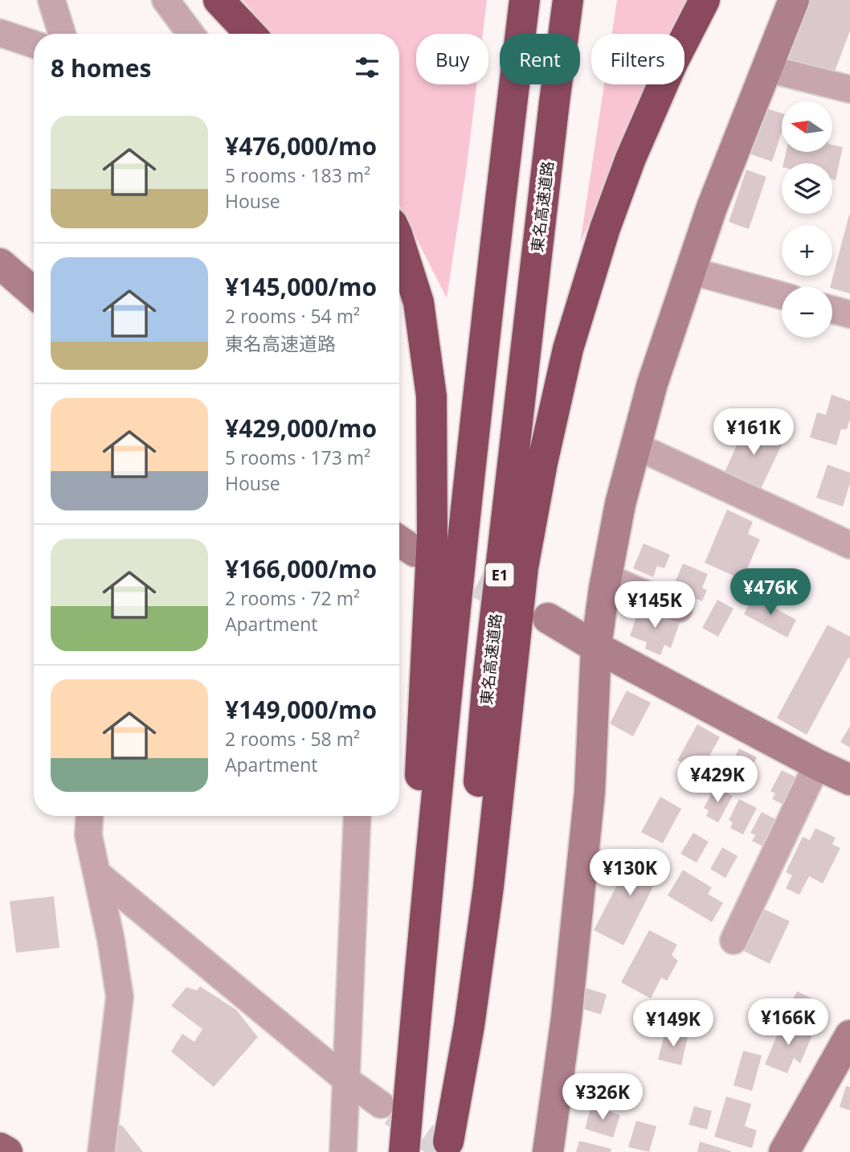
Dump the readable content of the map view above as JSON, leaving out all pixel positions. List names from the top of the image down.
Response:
{
  "streets": {
    "highway": ["東名高速道路", "E1"]
  },
  "north": "left",
  "page": {
    "chip": ["Buy", "Rent", "Filters"],
    "heading": "8 homes",
    "map_buttons": ["+", "−"],
    "list": [
      {
        "name": "¥476,000/mo",
        "note": "5 rooms · 183 m² · House"
      },
      {
        "name": "¥145,000/mo",
        "note": "2 rooms · 54 m² · 東名高速道路"
      },
      {
        "name": "¥429,000/mo",
        "note": "5 rooms · 173 m² · House"
      },
      {
        "name": "¥166,000/mo",
        "note": "2 rooms · 72 m² · Apartment"
      },
      {
        "name": "¥149,000/mo",
        "note": "2 rooms · 58 m² · Apartment"
      }
    ],
    "price": [
      "¥161K",
      "¥476K",
      "¥145K",
      "¥429K",
      "¥130K",
      "¥166K",
      "¥149K",
      "¥326K"
    ]
  }
}
